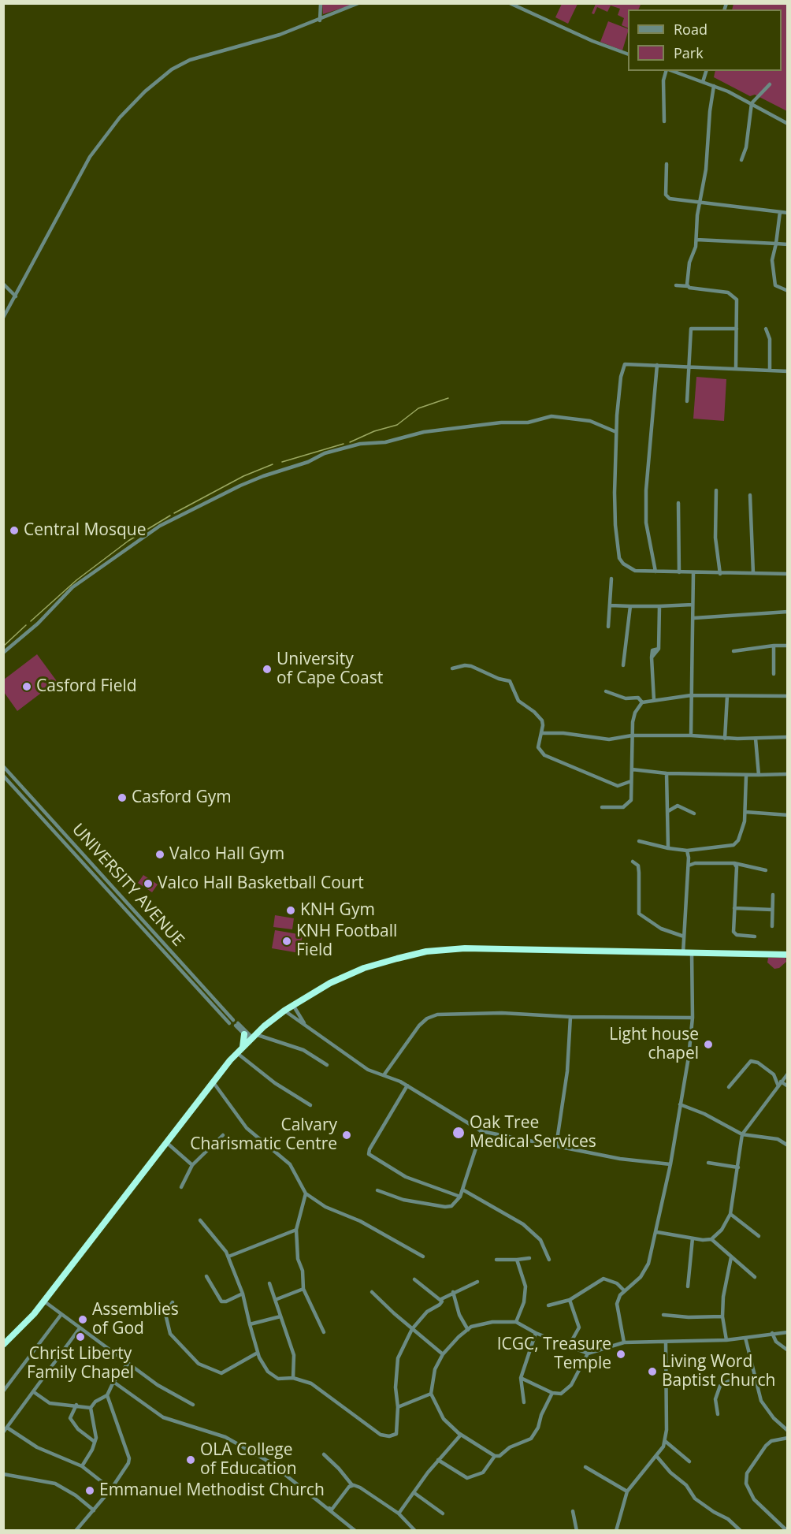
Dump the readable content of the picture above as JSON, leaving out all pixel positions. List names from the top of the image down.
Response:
{
  "streets": {
    "street": ["UNIVERSITY AVENUE"]
  },
  "places": [
    "Central Mosque",
    "University of Cape Coast",
    "Casford Field",
    "Casford Gym",
    "Valco Hall Gym",
    "Valco Hall Basketball Court",
    "KNH Gym",
    "KNH Football Field",
    "Light house chapel",
    "Oak Tree Medical Services",
    "Calvary Charismatic Centre",
    "Assemblies of God",
    "Christ Liberty Family Chapel",
    "ICGC, Treasure Temple",
    "Living Word Baptist Church",
    "OLA College of Education",
    "Emmanuel Methodist Church"
  ],
  "legend": ["Road", "Park"]
}
